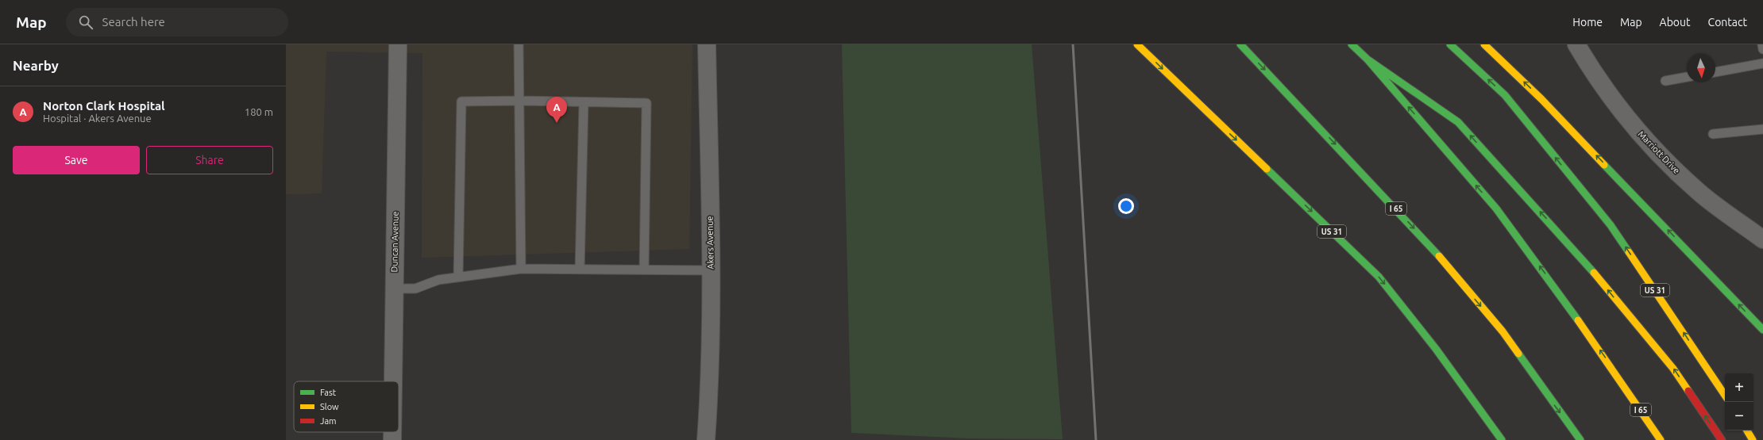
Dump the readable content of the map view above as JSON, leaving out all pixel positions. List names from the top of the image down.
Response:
{
  "streets": {
    "main road": ["I 65", "US 31"],
    "street": ["Marriott Drive", "Duncan Avenue", "Akers Avenue"]
  },
  "legend": ["Fast", "Slow", "Jam"],
  "north": "bottom",
  "page": {
    "header": "Map",
    "search": "Search here",
    "nav": [
      "Home",
      "Map",
      "About",
      "Contact"
    ],
    "heading": "Nearby",
    "list": [
      {
        "mark": "A",
        "name": "Norton Clark Hospital",
        "note": "Hospital · Akers Avenue",
        "value": "180 m"
      }
    ],
    "pins": "A",
    "buttons": ["Save", "Share"],
    "map_buttons": ["+", "−"]
  }
}
